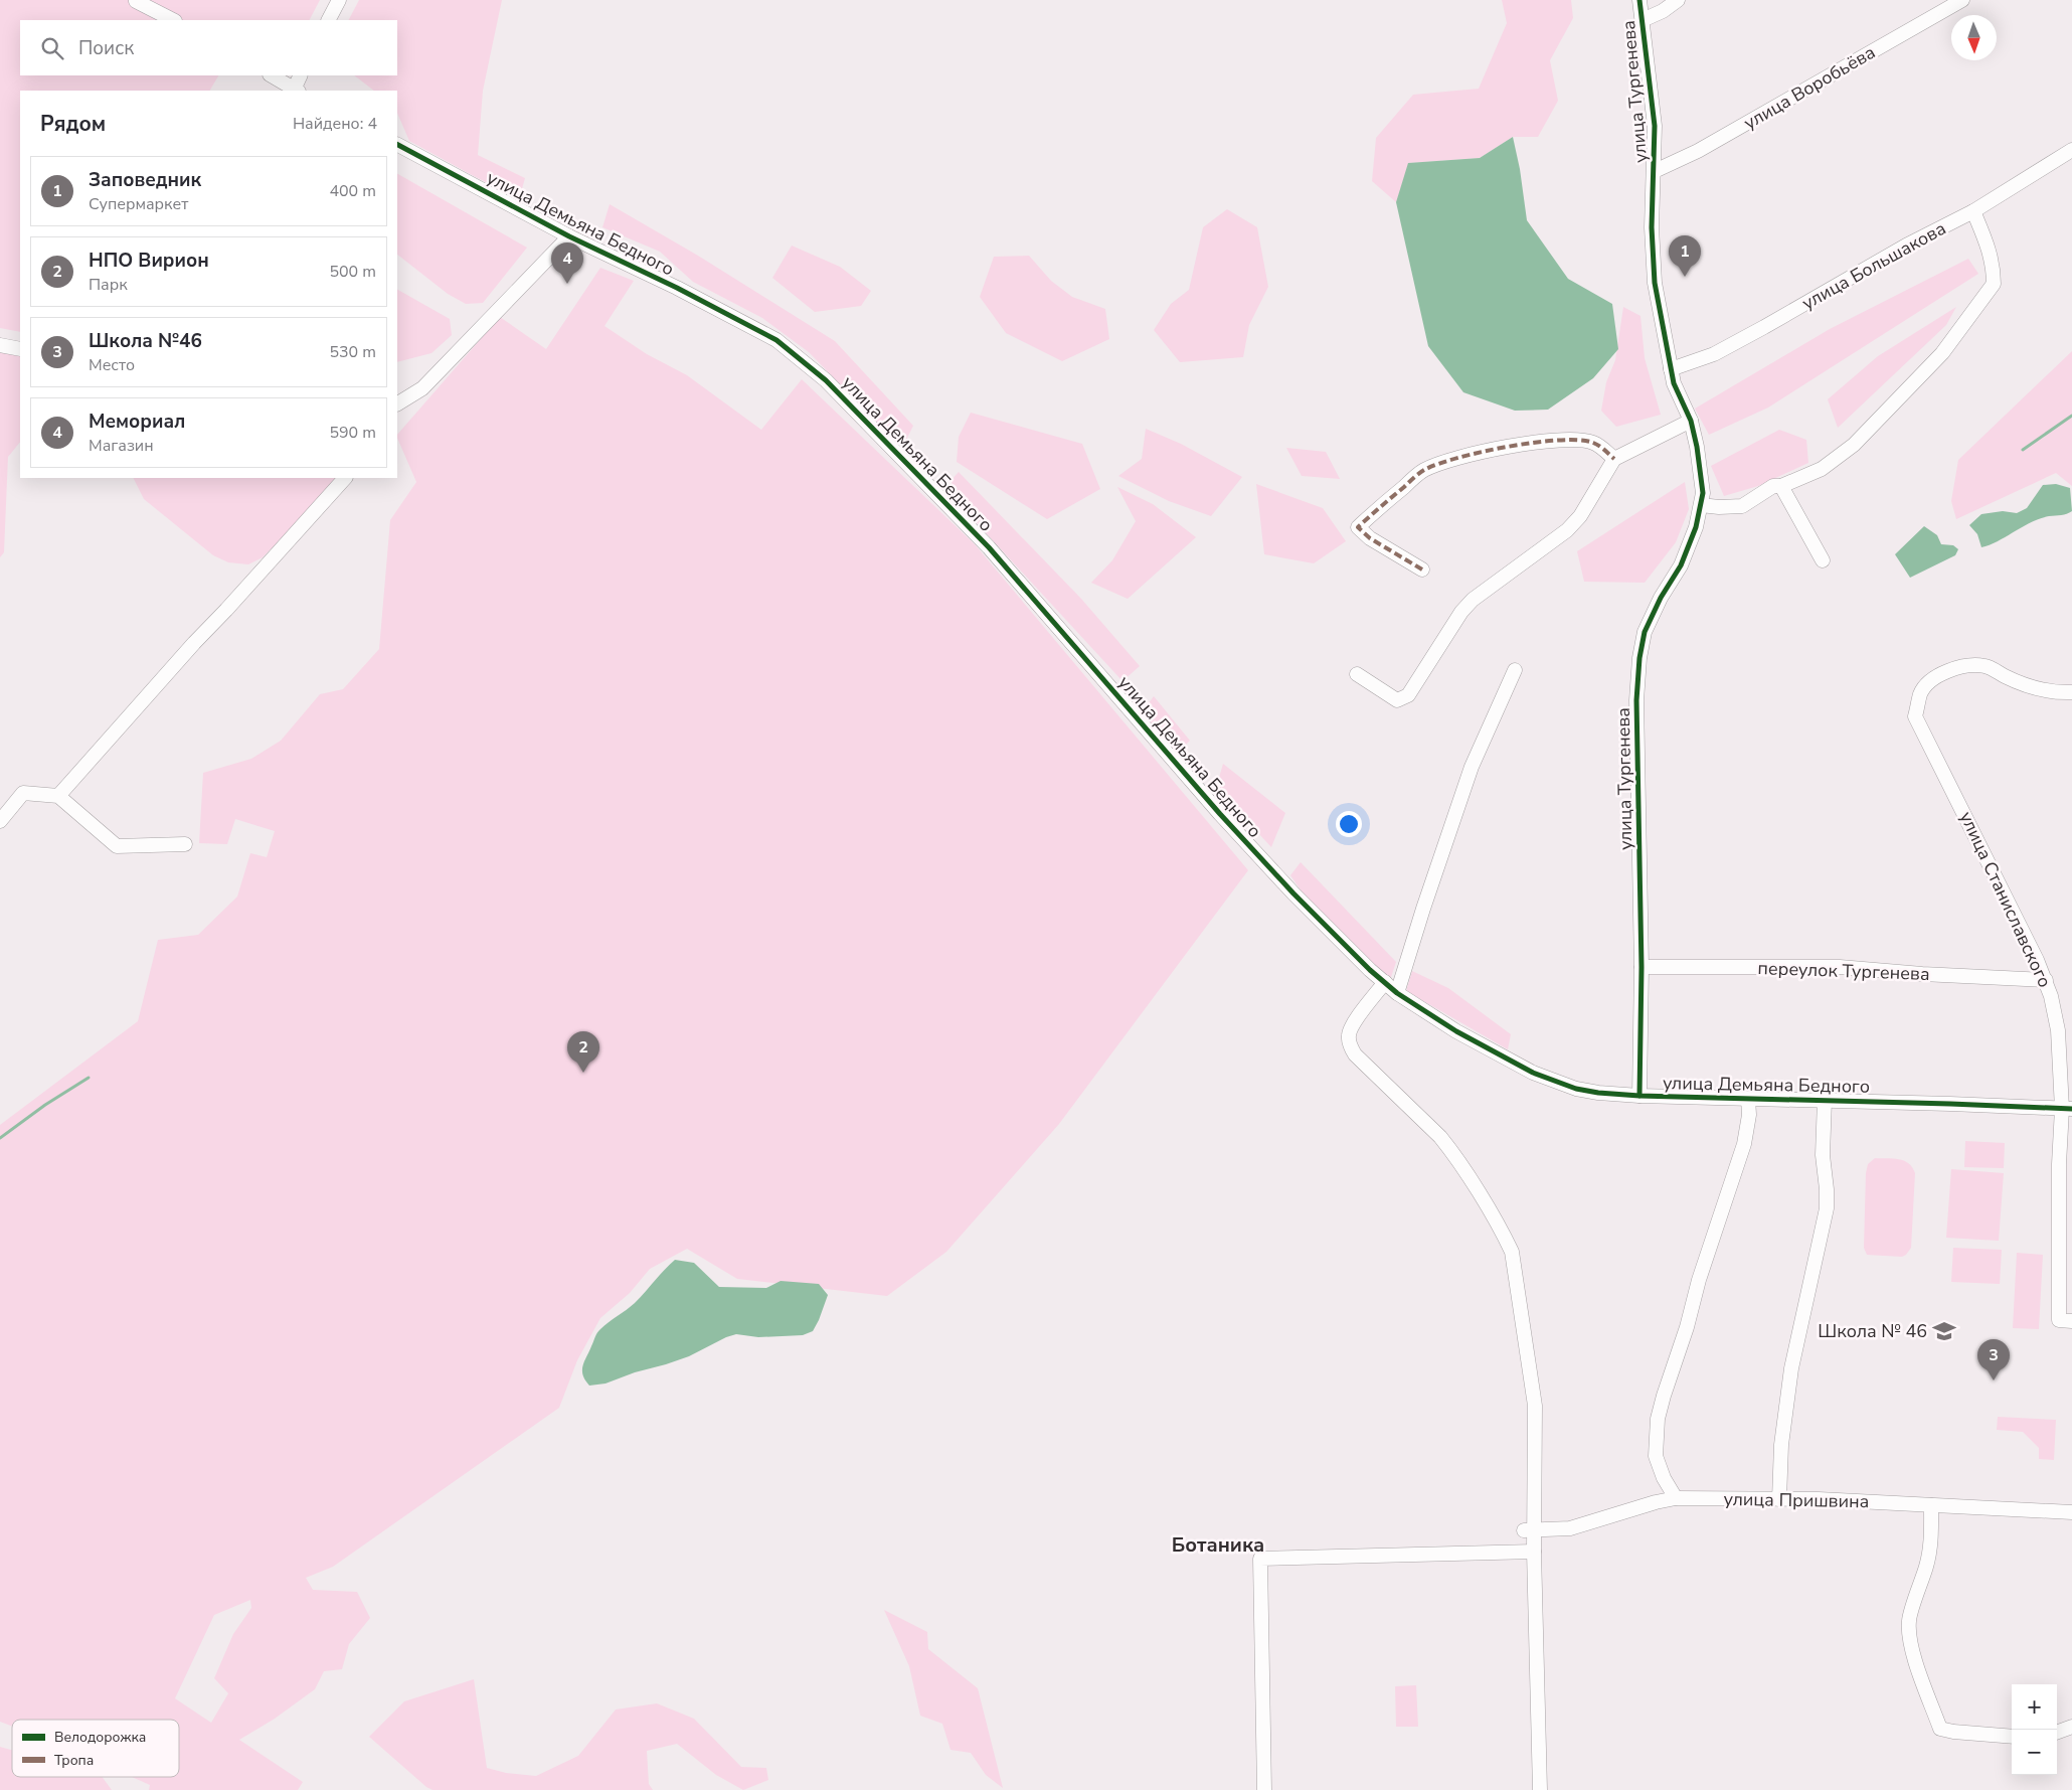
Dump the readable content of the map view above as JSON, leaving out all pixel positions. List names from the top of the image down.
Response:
{
  "streets": {
    "street": [
      "улица Воробьёва",
      "улица Тургенева",
      "улица Демьяна Бедного",
      "улица Большакова",
      "улица Станиславского",
      "переулок Тургенева",
      "улица Пришвина"
    ]
  },
  "crossings": [
    ["улица Воробьёва", "улица Тургенева"],
    ["улица Тургенева", "улица Демьяна Бедного"],
    ["улица Тургенева", "улица Большакова"],
    ["улица Тургенева", "переулок Тургенева"],
    ["улица Демьяна Бедного", "улица Станиславского"],
    ["улица Станиславского", "переулок Тургенева"]
  ],
  "districts": ["Ботаника"],
  "places": {
    "school or university": ["Школа № 46"]
  },
  "legend": ["Велодорожка", "Тропа"],
  "north": "bottom",
  "page": {
    "search": "Поиск",
    "heading": ["Рядом", "Найдено: 4"],
    "list": [
      {
        "mark": "1",
        "name": "Заповедник",
        "note": "Супермаркет",
        "value": "400 m"
      },
      {
        "mark": "2",
        "name": "НПО Вирион",
        "note": "Парк",
        "value": "500 m"
      },
      {
        "mark": "3",
        "name": "Школа №46",
        "note": "Место",
        "value": "530 m"
      },
      {
        "mark": "4",
        "name": "Мемориал",
        "note": "Магазин",
        "value": "590 m"
      }
    ],
    "pins": [
      "1",
      "4",
      "2",
      "3"
    ],
    "map_buttons": ["+", "−"]
  }
}
